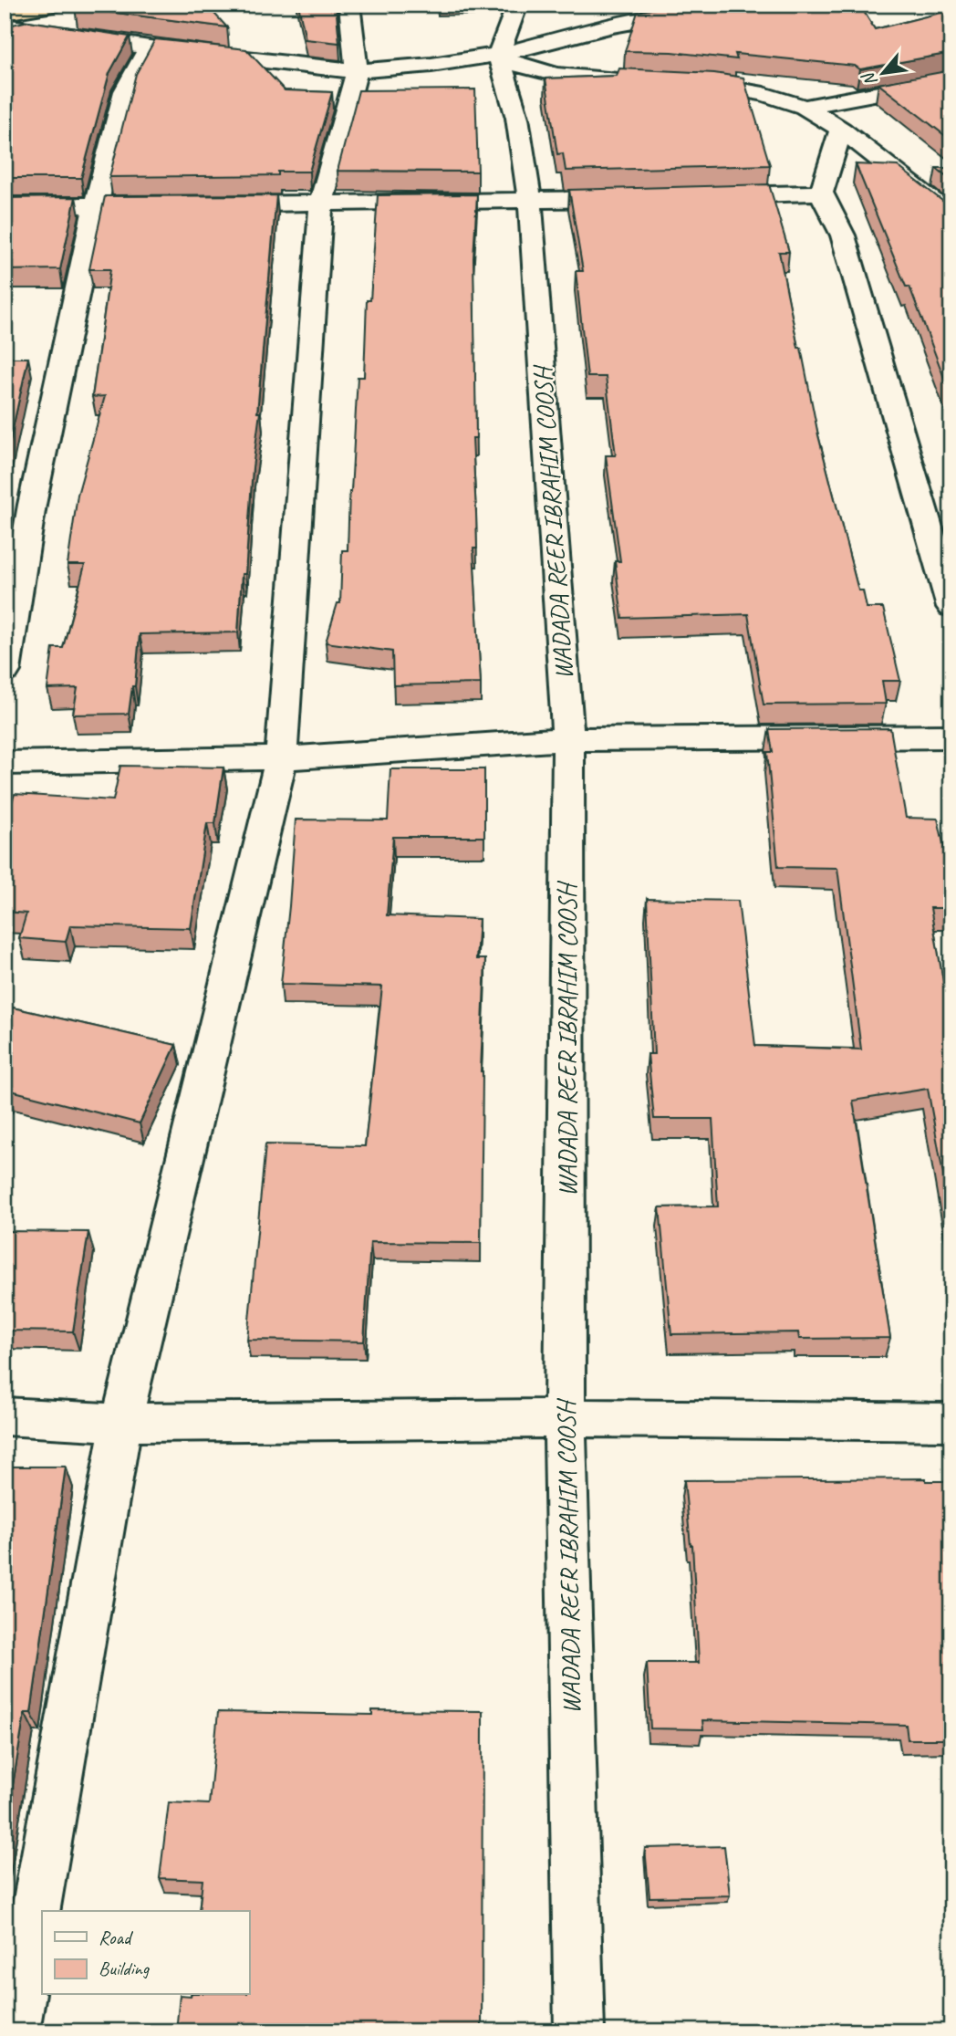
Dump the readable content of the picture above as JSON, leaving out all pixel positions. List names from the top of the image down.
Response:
{
  "streets": {
    "street": ["WADADA REER IBRAHIM COOSH"]
  },
  "legend": ["Road", "Building"],
  "north": "bottom left"
}
